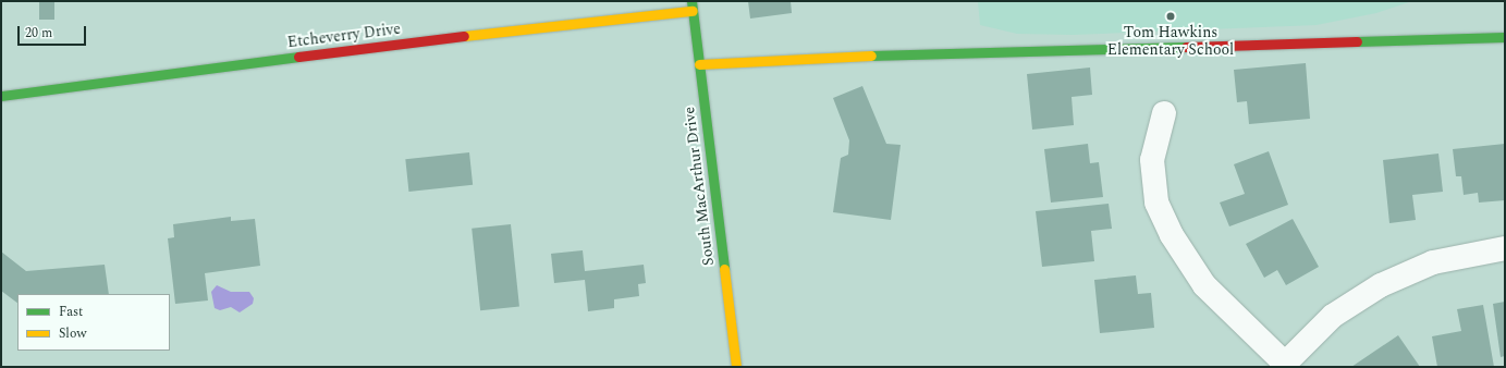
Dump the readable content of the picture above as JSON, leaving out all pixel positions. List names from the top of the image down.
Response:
{
  "streets": {
    "street": ["Etcheverry Drive", "South MacArthur Drive"]
  },
  "crossings": [
    ["Etcheverry Drive", "South MacArthur Drive"]
  ],
  "places": ["Tom Hawkins Elementary School"],
  "legend": ["Fast", "Slow"],
  "scale_bar": "20 m"
}
